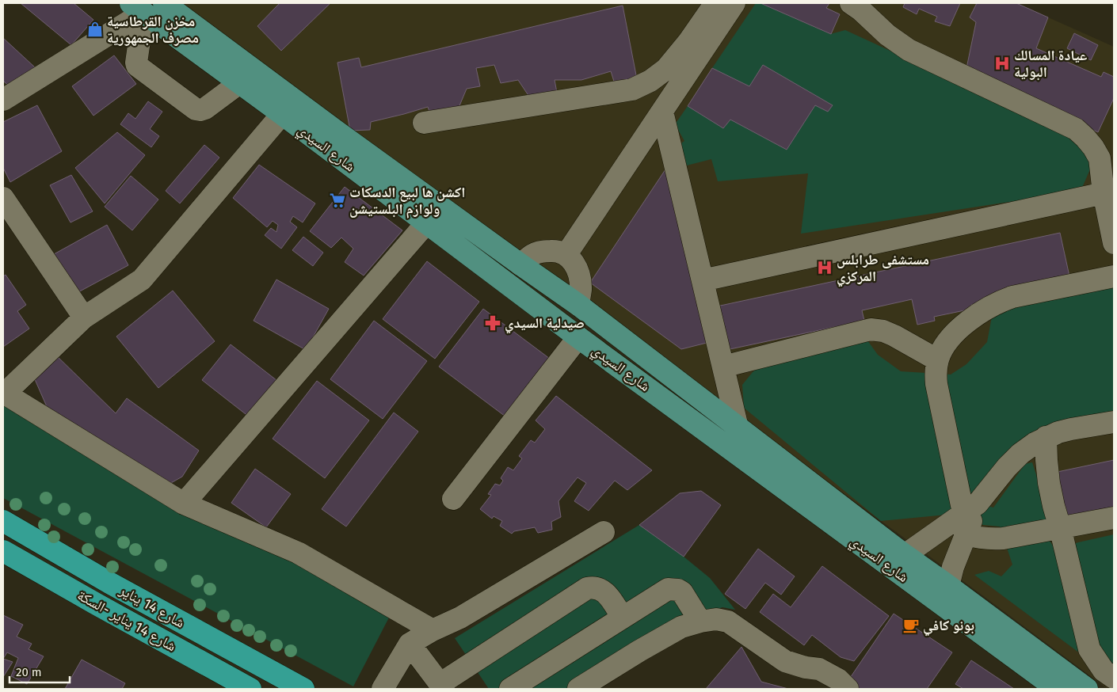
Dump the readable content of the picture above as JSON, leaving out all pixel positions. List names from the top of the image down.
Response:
{
  "streets": {
    "highway": ["شارع 14 يناير", "شارع 14 يناير -السكة"],
    "main road": ["شارع السيدي"]
  },
  "places": {
    "shop": ["مخزن القرطاسية مصرف الجمهورية"],
    "hospital": ["عيادة المسالك البولية", "مستشفى طرابلس المركزي"],
    "supermarket": ["اكشن ها لبيع الدسكات ولوازم البلستيشن"],
    "pharmacy": ["صيدلية السيدي"],
    "cafe": ["بونو كافي"]
  },
  "scale_bar": "20 m"
}
